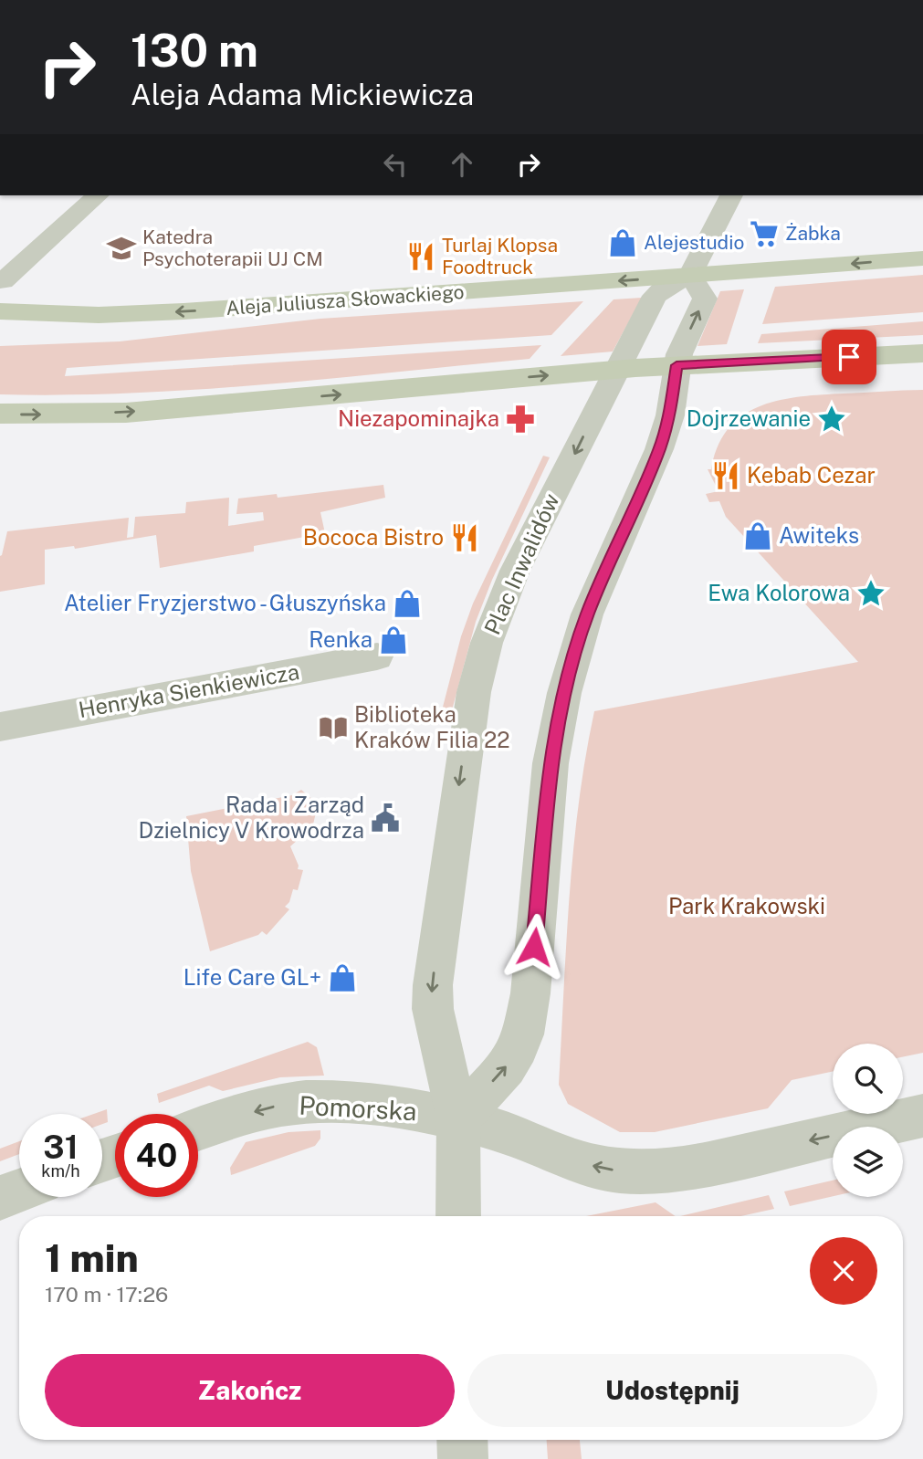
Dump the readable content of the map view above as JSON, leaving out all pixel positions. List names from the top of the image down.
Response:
{
  "streets": {
    "main road": ["Aleja Juliusza Słowackiego"],
    "street": ["Plac Inwalidów", "Henryka Sienkiewicza", "Pomorska"]
  },
  "crossings": [
    ["Aleja Juliusza Słowackiego", "Plac Inwalidów"],
    ["Plac Inwalidów", "Pomorska"]
  ],
  "one_way": ["Pomorska"],
  "parks": ["Park Krakowski"],
  "places": {
    "supermarket": ["Żabka"],
    "shop": [
      "Alejestudio",
      "Awiteks",
      "Atelier Fryzjerstwo - Głuszyńska",
      "Renka",
      "Life Care GL+"
    ],
    "school or university": ["Katedra Psychoterapii UJ CM"],
    "restaurant": ["Turlaj Klopsa Foodtruck", "Kebab Cezar", "Bococa Bistro"],
    "pharmacy": ["Niezapominajka"],
    "place": ["Dojrzewanie", "Ewa Kolorowa"],
    "library": ["Biblioteka Kraków Filia 22"],
    "public building": ["Rada i Zarząd Dzielnicy V Krowodrza"]
  },
  "page": {
    "turn": ["130 m", "Aleja Adama Mickiewicza"],
    "speed": "31 km/h",
    "limit": "40",
    "heading": ["1 min", "170 m · 17:26"],
    "buttons": ["Zakończ", "Udostępnij"]
  }
}
